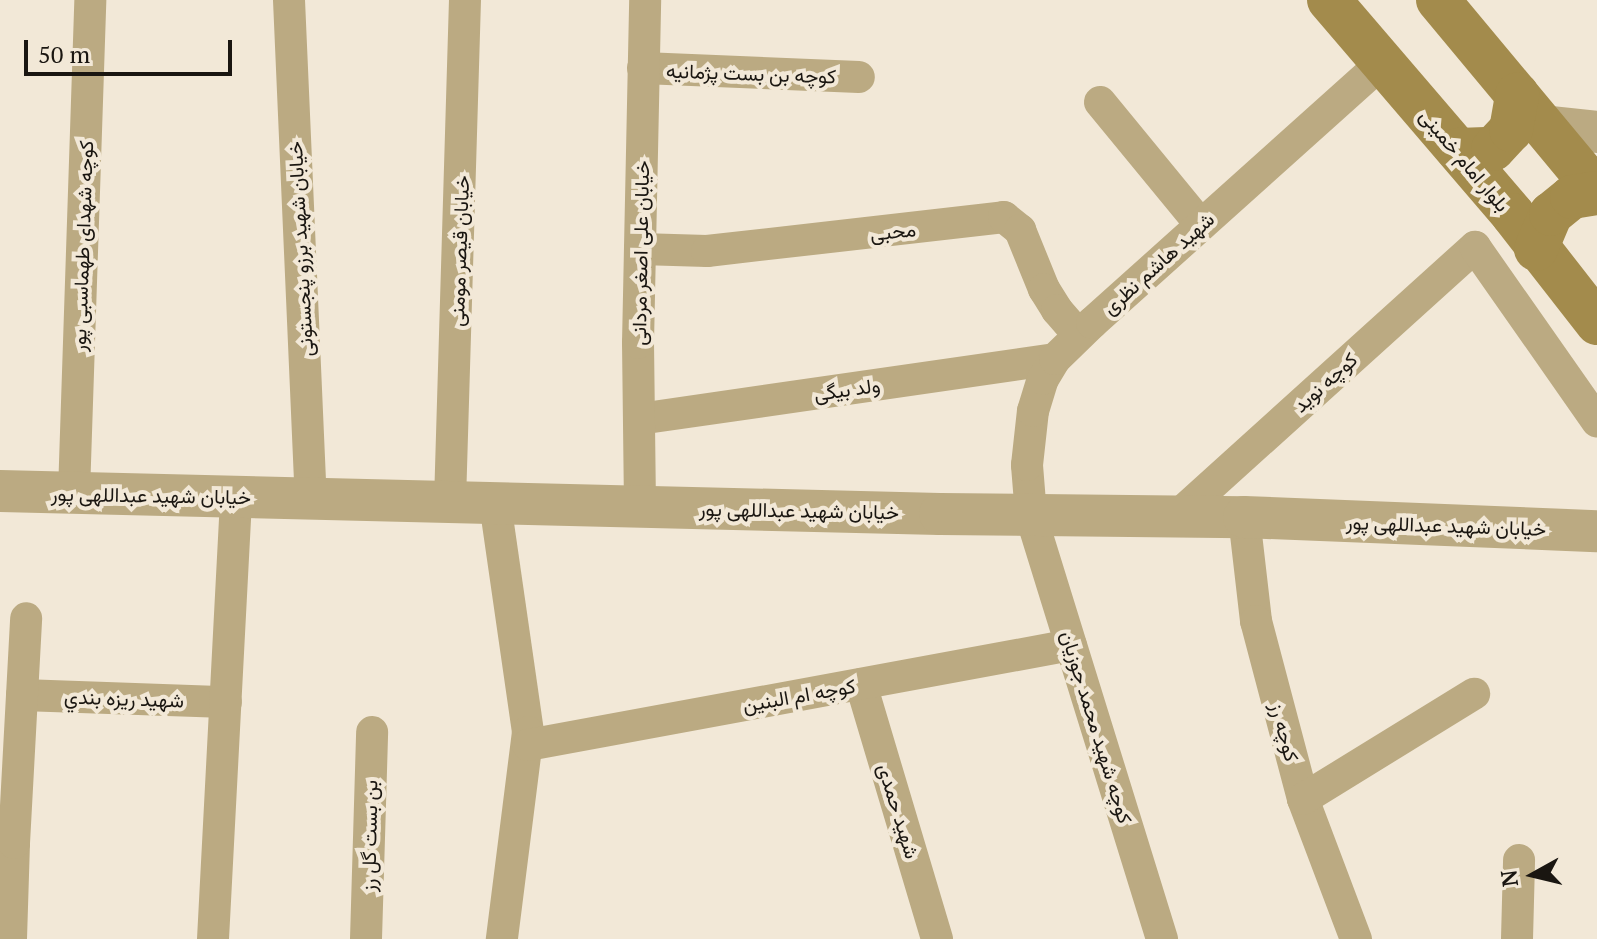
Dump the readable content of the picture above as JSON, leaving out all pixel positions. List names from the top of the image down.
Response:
{
  "streets": {
    "main road": ["بلوار امام خمینی"],
    "street": [
      "کوچه بن بست پژمانیه",
      "محبی",
      "کوچه شهدای طهماسبی پور",
      "خیابان شهید برزو پنجستونی",
      "خیابان قیصر مومنی",
      "خیابان علی اصغر مردانی",
      "شهید هاشم نظری",
      "کوچه نوید",
      "ولد بیگی",
      "خیابان شهید عبداللهی پور",
      "کوچه ام البنین",
      "شهيد ريزه بندي",
      "کوچه شهید محمد جوزیان",
      "کوچه رز",
      "شهید حمدی",
      "بن بست گل رز"
    ]
  },
  "crossings": [
    ["کوچه بن بست پژمانیه", "خیابان علی اصغر مردانی"],
    ["بلوار امام خمینی", "شهید هاشم نظری"],
    ["محبی", "خیابان علی اصغر مردانی"],
    ["محبی", "شهید هاشم نظری"],
    ["کوچه شهدای طهماسبی پور", "خیابان شهید عبداللهی پور"],
    ["خیابان شهید برزو پنجستونی", "خیابان شهید عبداللهی پور"],
    ["خیابان قیصر مومنی", "خیابان شهید عبداللهی پور"],
    ["خیابان علی اصغر مردانی", "ولد بیگی"],
    ["خیابان علی اصغر مردانی", "خیابان شهید عبداللهی پور"],
    ["شهید هاشم نظری", "ولد بیگی"],
    ["شهید هاشم نظری", "خیابان شهید عبداللهی پور"],
    ["شهید هاشم نظری", "کوچه شهید محمد جوزیان"],
    ["کوچه نوید", "خیابان شهید عبداللهی پور"],
    ["خیابان شهید عبداللهی پور", "کوچه شهید محمد جوزیان"],
    ["خیابان شهید عبداللهی پور", "کوچه رز"],
    ["کوچه ام البنین", "کوچه شهید محمد جوزیان"],
    ["کوچه ام البنین", "شهید حمدی"]
  ],
  "scale_bar": "50 m",
  "north": "left"
}
